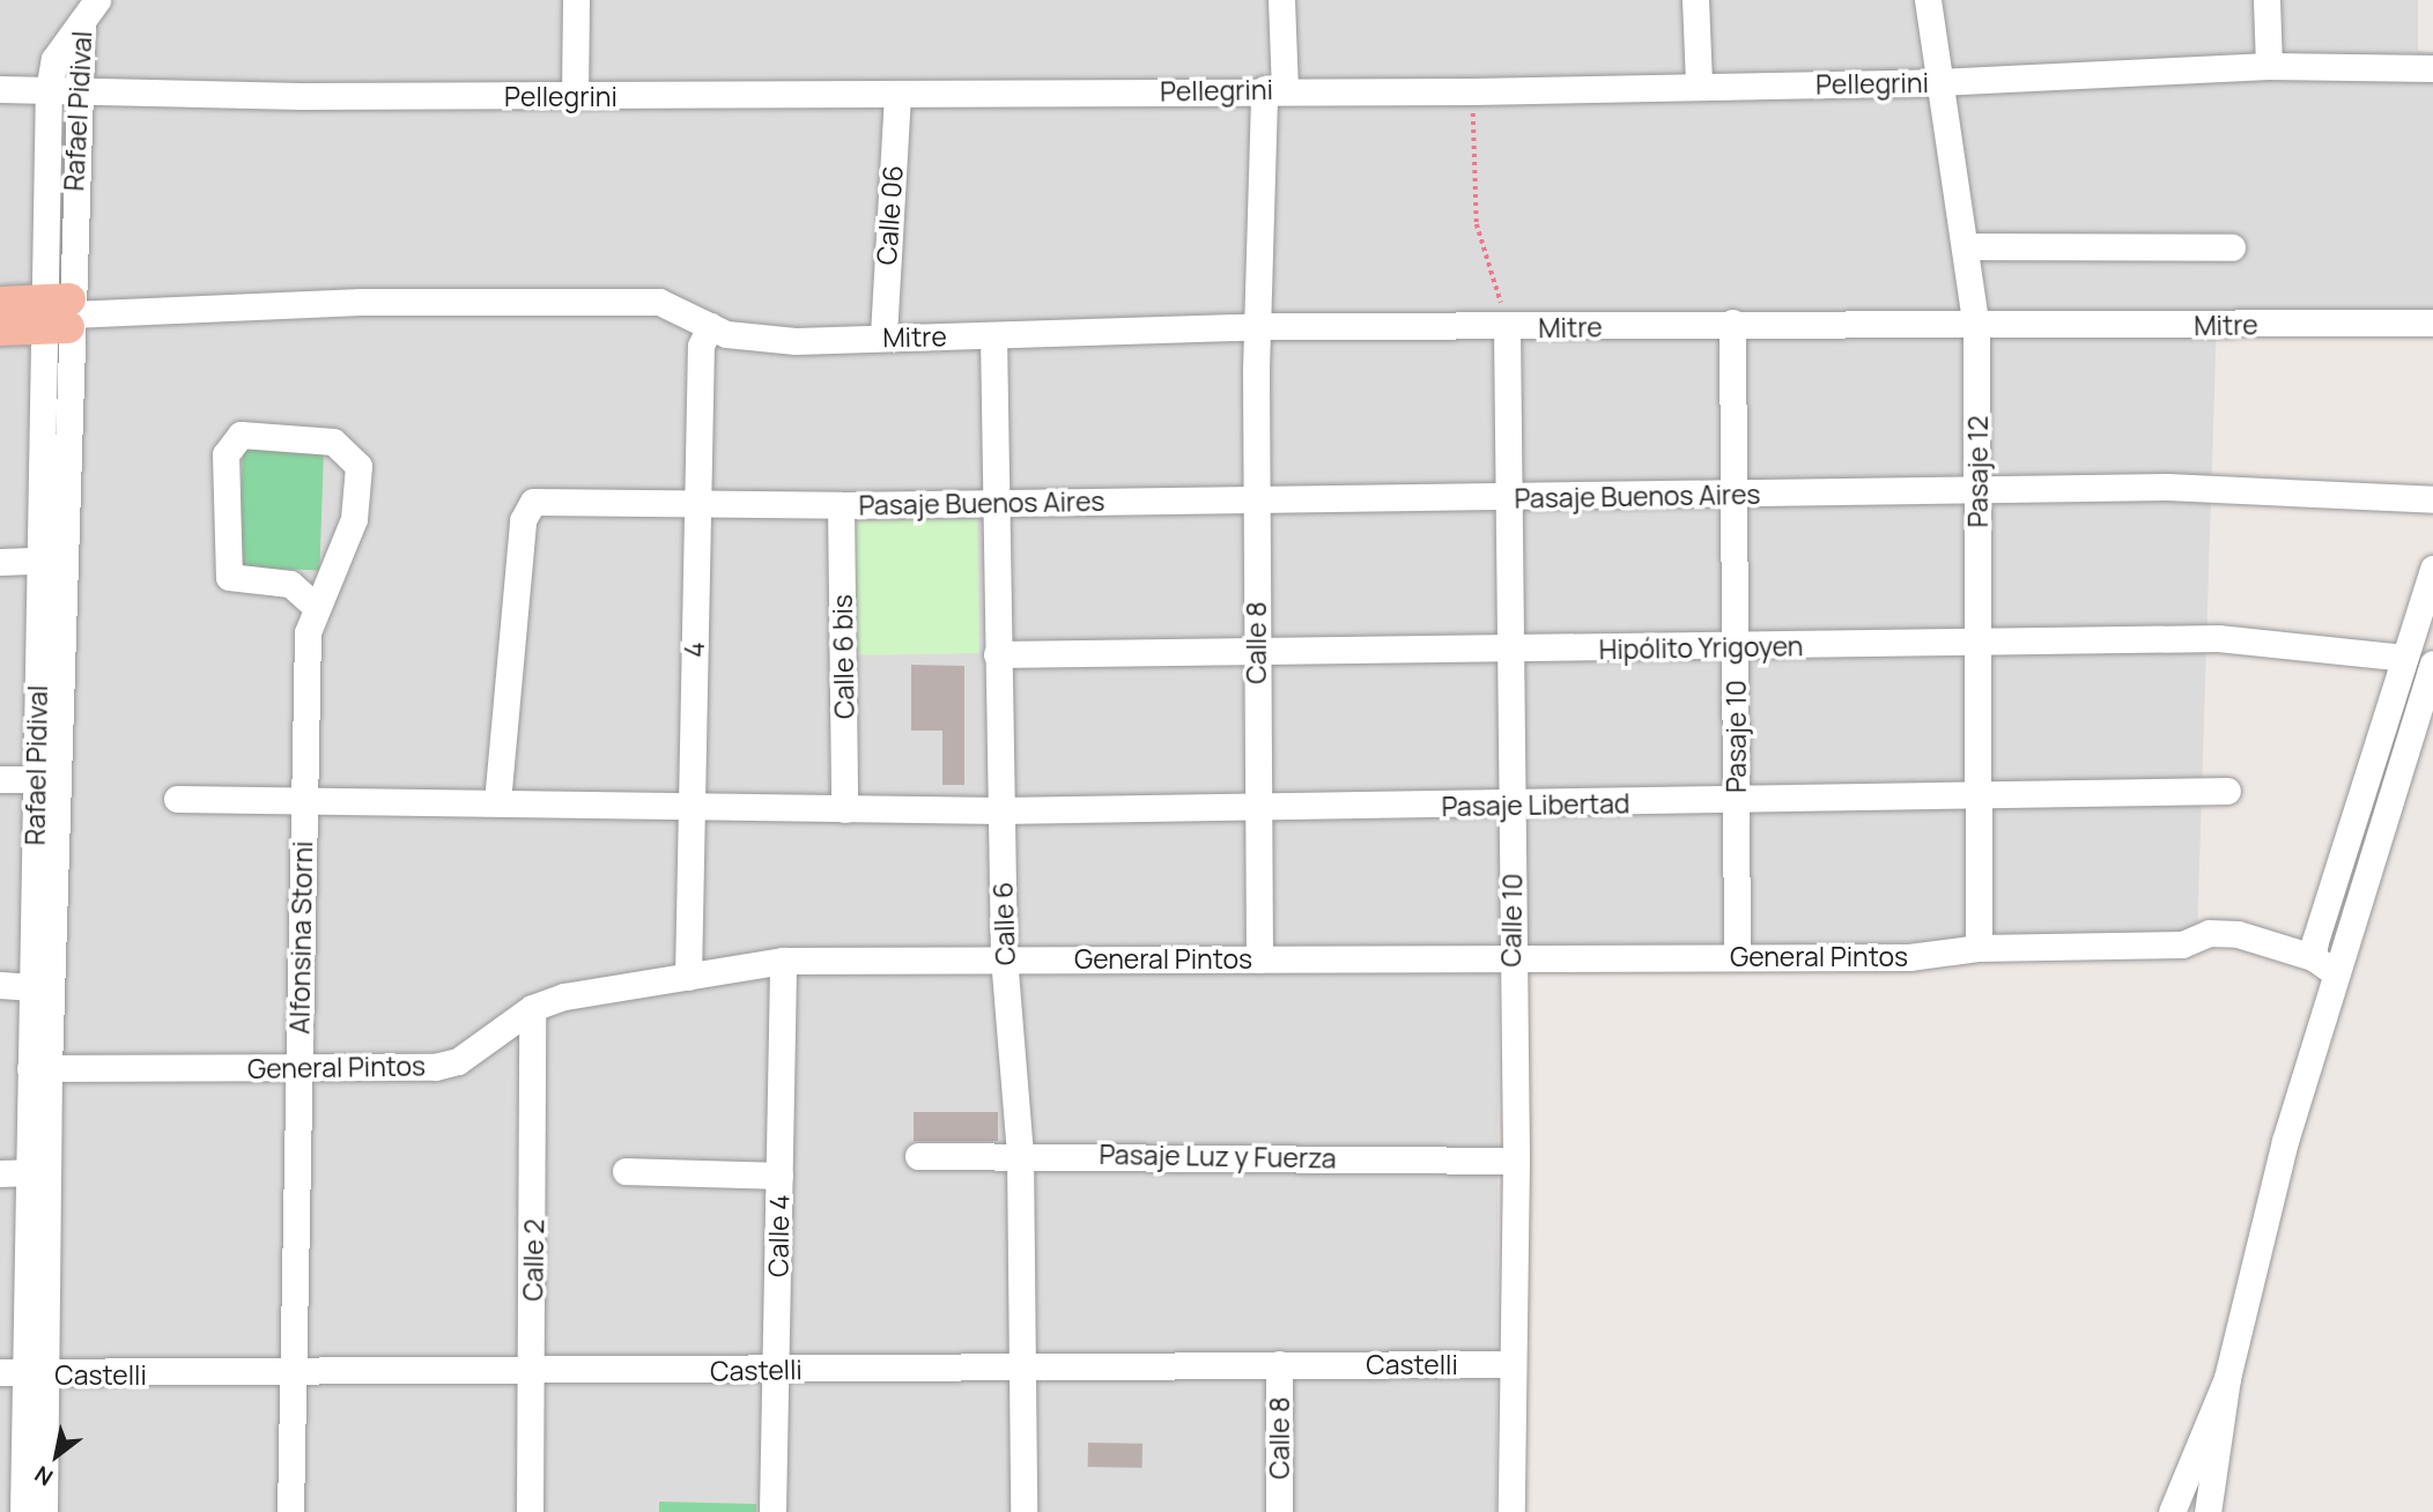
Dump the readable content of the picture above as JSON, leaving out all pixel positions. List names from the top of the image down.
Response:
{
  "streets": {
    "street": [
      "Pellegrini",
      "Rafael Pidival",
      "Calle 06",
      "Mitre",
      "Pasaje 12",
      "Pasaje Buenos Aires",
      "Calle 8",
      "Hipólito Yrigoyen",
      "4",
      "Calle 6 bis",
      "Pasaje 10",
      "Pasaje Libertad",
      "Calle 10",
      "Calle 6",
      "Alfonsina Storni",
      "General Pintos",
      "Pasaje Luz y Fuerza",
      "Calle 4",
      "Calle 2",
      "Castelli"
    ]
  },
  "crossings": [
    ["Pellegrini", "Rafael Pidival"],
    ["Pellegrini", "Calle 06"],
    ["Pellegrini", "Pasaje 12"],
    ["Pellegrini", "Calle 8"],
    ["Rafael Pidival", "Mitre"],
    ["Rafael Pidival", "General Pintos"],
    ["Rafael Pidival", "Castelli"],
    ["Calle 06", "Mitre"],
    ["Mitre", "Pasaje 12"],
    ["Mitre", "Calle 8"],
    ["Mitre", "4"],
    ["Mitre", "Pasaje 10"],
    ["Mitre", "Calle 10"],
    ["Mitre", "Calle 6"],
    ["Pasaje 12", "Pasaje Buenos Aires"],
    ["Pasaje 12", "Hipólito Yrigoyen"],
    ["Pasaje 12", "Pasaje Libertad"],
    ["Pasaje 12", "General Pintos"],
    ["Pasaje Buenos Aires", "Calle 8"],
    ["Pasaje Buenos Aires", "4"],
    ["Pasaje Buenos Aires", "Calle 6 bis"],
    ["Pasaje Buenos Aires", "Pasaje 10"],
    ["Pasaje Buenos Aires", "Pasaje Libertad"],
    ["Pasaje Buenos Aires", "Calle 10"],
    ["Pasaje Buenos Aires", "Calle 6"],
    ["Calle 8", "Hipólito Yrigoyen"],
    ["Calle 8", "Pasaje Libertad"],
    ["Calle 8", "General Pintos"],
    ["Calle 8", "Castelli"],
    ["Hipólito Yrigoyen", "Pasaje 10"],
    ["Hipólito Yrigoyen", "Calle 10"],
    ["Hipólito Yrigoyen", "Calle 6"],
    ["4", "Pasaje Libertad"],
    ["4", "General Pintos"],
    ["Calle 6 bis", "Pasaje Libertad"],
    ["Pasaje 10", "Pasaje Libertad"],
    ["Pasaje 10", "General Pintos"],
    ["Pasaje Libertad", "Calle 10"],
    ["Pasaje Libertad", "Calle 6"],
    ["Pasaje Libertad", "Alfonsina Storni"],
    ["Calle 10", "General Pintos"],
    ["Calle 10", "Pasaje Luz y Fuerza"],
    ["Calle 10", "Castelli"],
    ["Calle 6", "General Pintos"],
    ["Calle 6", "Pasaje Luz y Fuerza"],
    ["Calle 6", "Castelli"],
    ["Alfonsina Storni", "General Pintos"],
    ["Alfonsina Storni", "Castelli"],
    ["General Pintos", "Calle 4"],
    ["General Pintos", "Calle 2"],
    ["Calle 4", "Castelli"],
    ["Calle 2", "Castelli"]
  ],
  "north": "bottom left"
}
